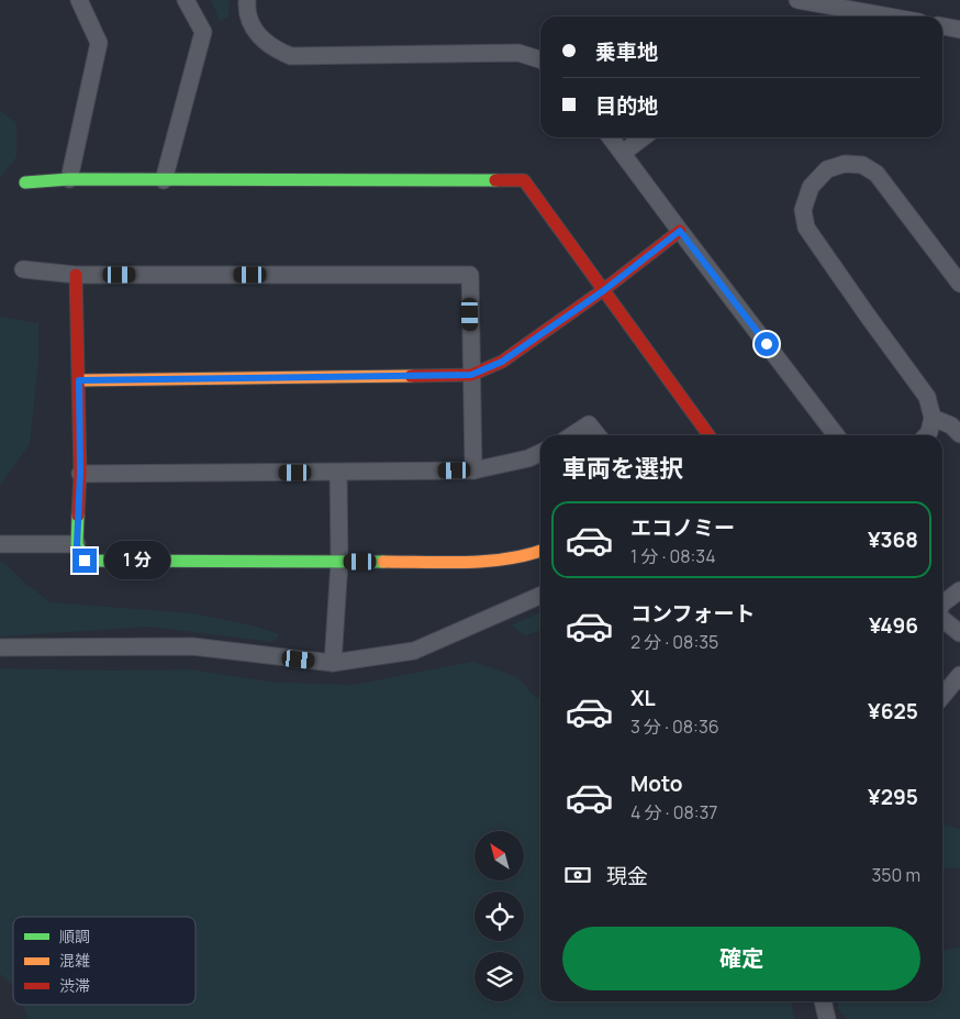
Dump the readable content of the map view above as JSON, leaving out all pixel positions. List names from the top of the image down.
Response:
{
  "legend": ["順調", "混雑", "渋滞"],
  "north": "top left",
  "page": {
    "banner": ["乗車地", "目的地"],
    "heading": "車両を選択",
    "list": [
      {
        "name": "エコノミー",
        "note": "1 分 · 08:34",
        "value": "¥368"
      },
      {
        "name": "コンフォート",
        "note": "2 分 · 08:35",
        "value": "¥496"
      },
      {
        "name": "XL",
        "note": "3 分 · 08:36",
        "value": "¥625"
      },
      {
        "name": "Moto",
        "note": "4 分 · 08:37",
        "value": "¥295"
      }
    ],
    "bubble": "1 分",
    "pay": ["現金", "350 m"],
    "buttons": "確定"
  }
}
